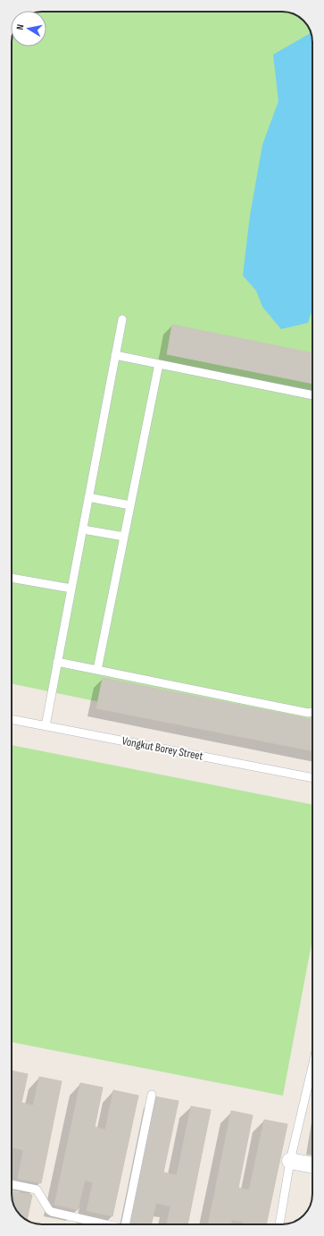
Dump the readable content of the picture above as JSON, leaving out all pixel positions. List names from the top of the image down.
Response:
{
  "streets": {
    "lane": ["Vongkut Borey Street"]
  },
  "north": "left"
}
